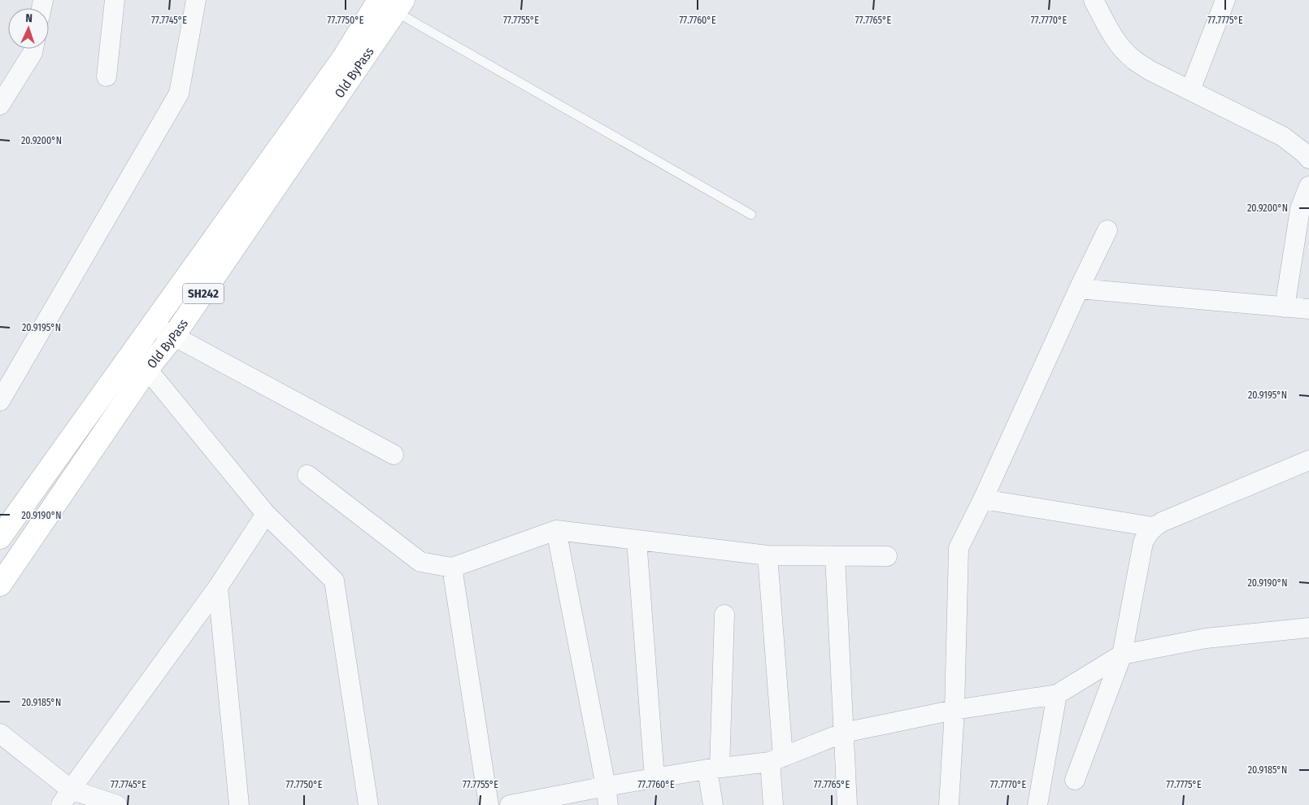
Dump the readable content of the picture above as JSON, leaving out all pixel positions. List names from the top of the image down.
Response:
{
  "streets": {
    "main road": ["Old ByPass", "SH242"]
  },
  "north": "top",
  "coordinates": [
    "77.7745°E",
    "77.7750°E",
    "77.7755°E",
    "77.7760°E",
    "77.7765°E",
    "77.7770°E",
    "77.7775°E",
    "20.9200°N",
    "20.9195°N",
    "20.9190°N",
    "20.9185°N"
  ]
}
